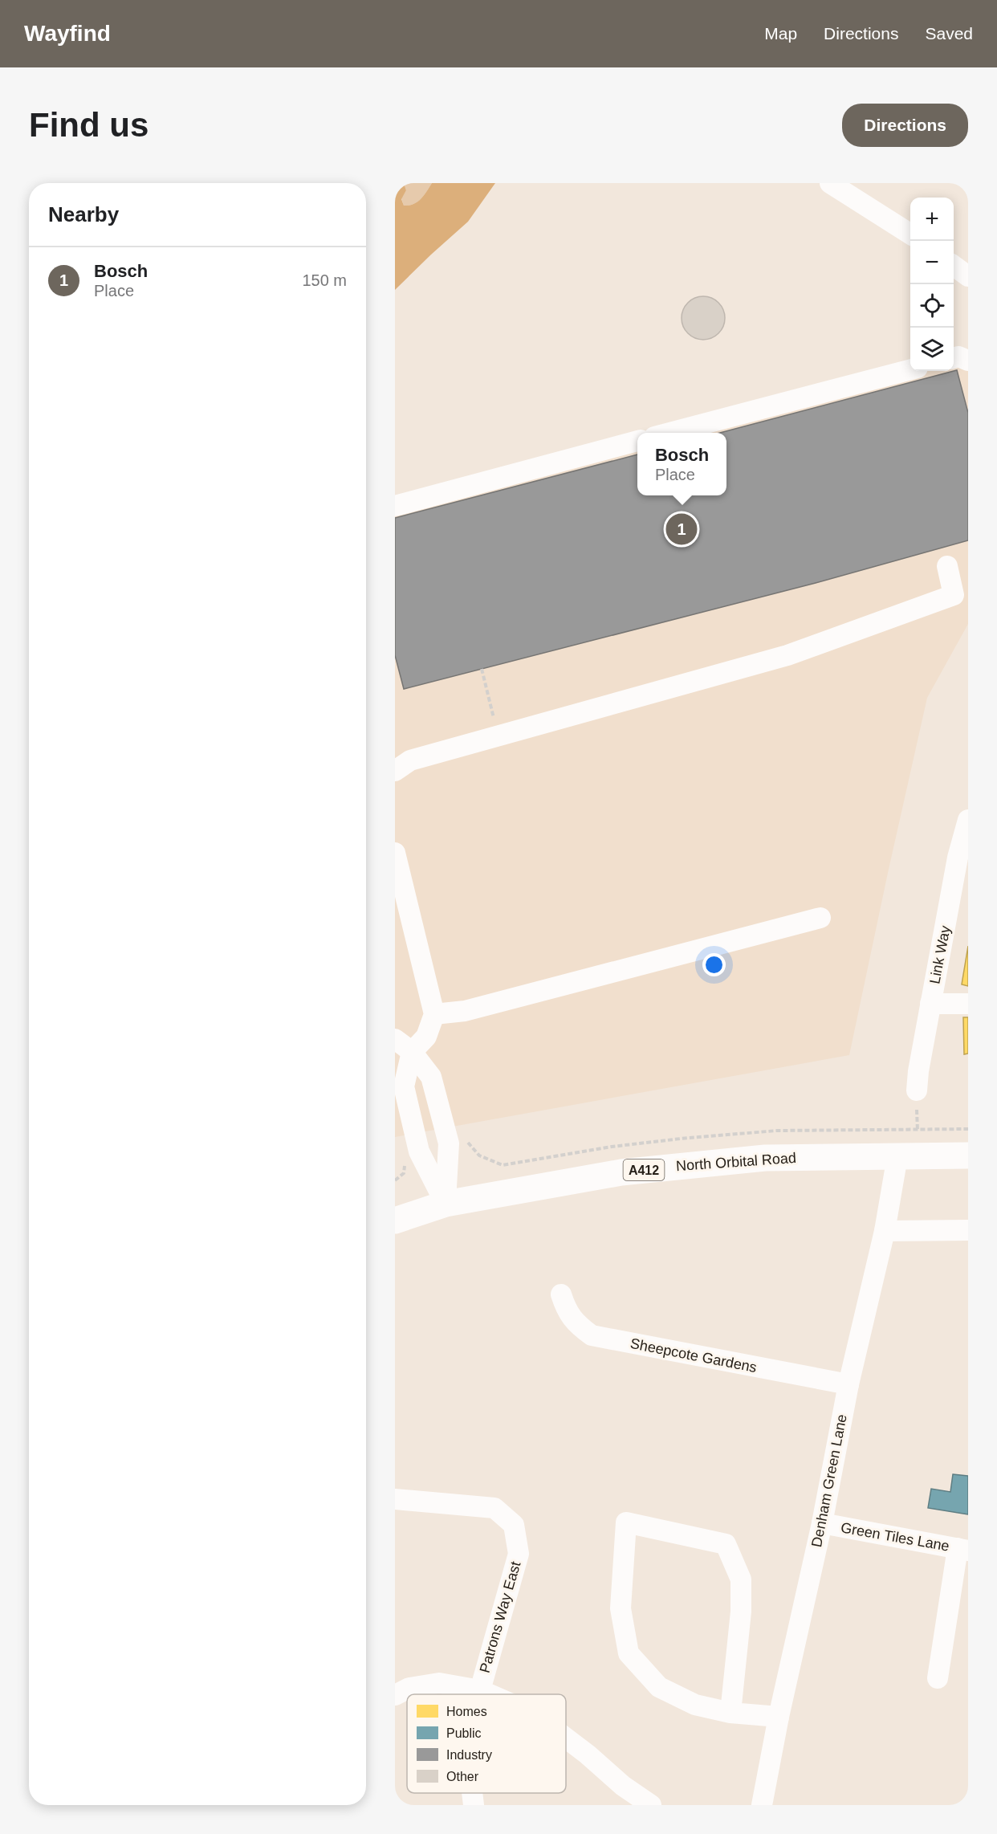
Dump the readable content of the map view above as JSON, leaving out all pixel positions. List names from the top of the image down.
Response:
{
  "streets": {
    "main road": ["North Orbital Road", "A412"],
    "street": [
      "Link Way",
      "Sheepcote Gardens",
      "Denham Green Lane",
      "Green Tiles Lane",
      "Patrons Way East"
    ]
  },
  "crossings": [
    ["North Orbital Road", "Denham Green Lane"],
    ["Sheepcote Gardens", "Denham Green Lane"],
    ["Denham Green Lane", "Green Tiles Lane"]
  ],
  "legend": [
    "Homes",
    "Public",
    "Industry",
    "Other"
  ],
  "page": {
    "header": "Wayfind",
    "nav": ["Map", "Directions", "Saved"],
    "buttons": "Directions",
    "title": "Find us",
    "heading": "Nearby",
    "map_buttons": ["+", "−"],
    "list": [
      {
        "mark": "1",
        "name": "Bosch",
        "note": "Place",
        "value": "150 m"
      }
    ],
    "popup": ["Bosch", "Place"],
    "pins": "1"
  }
}
